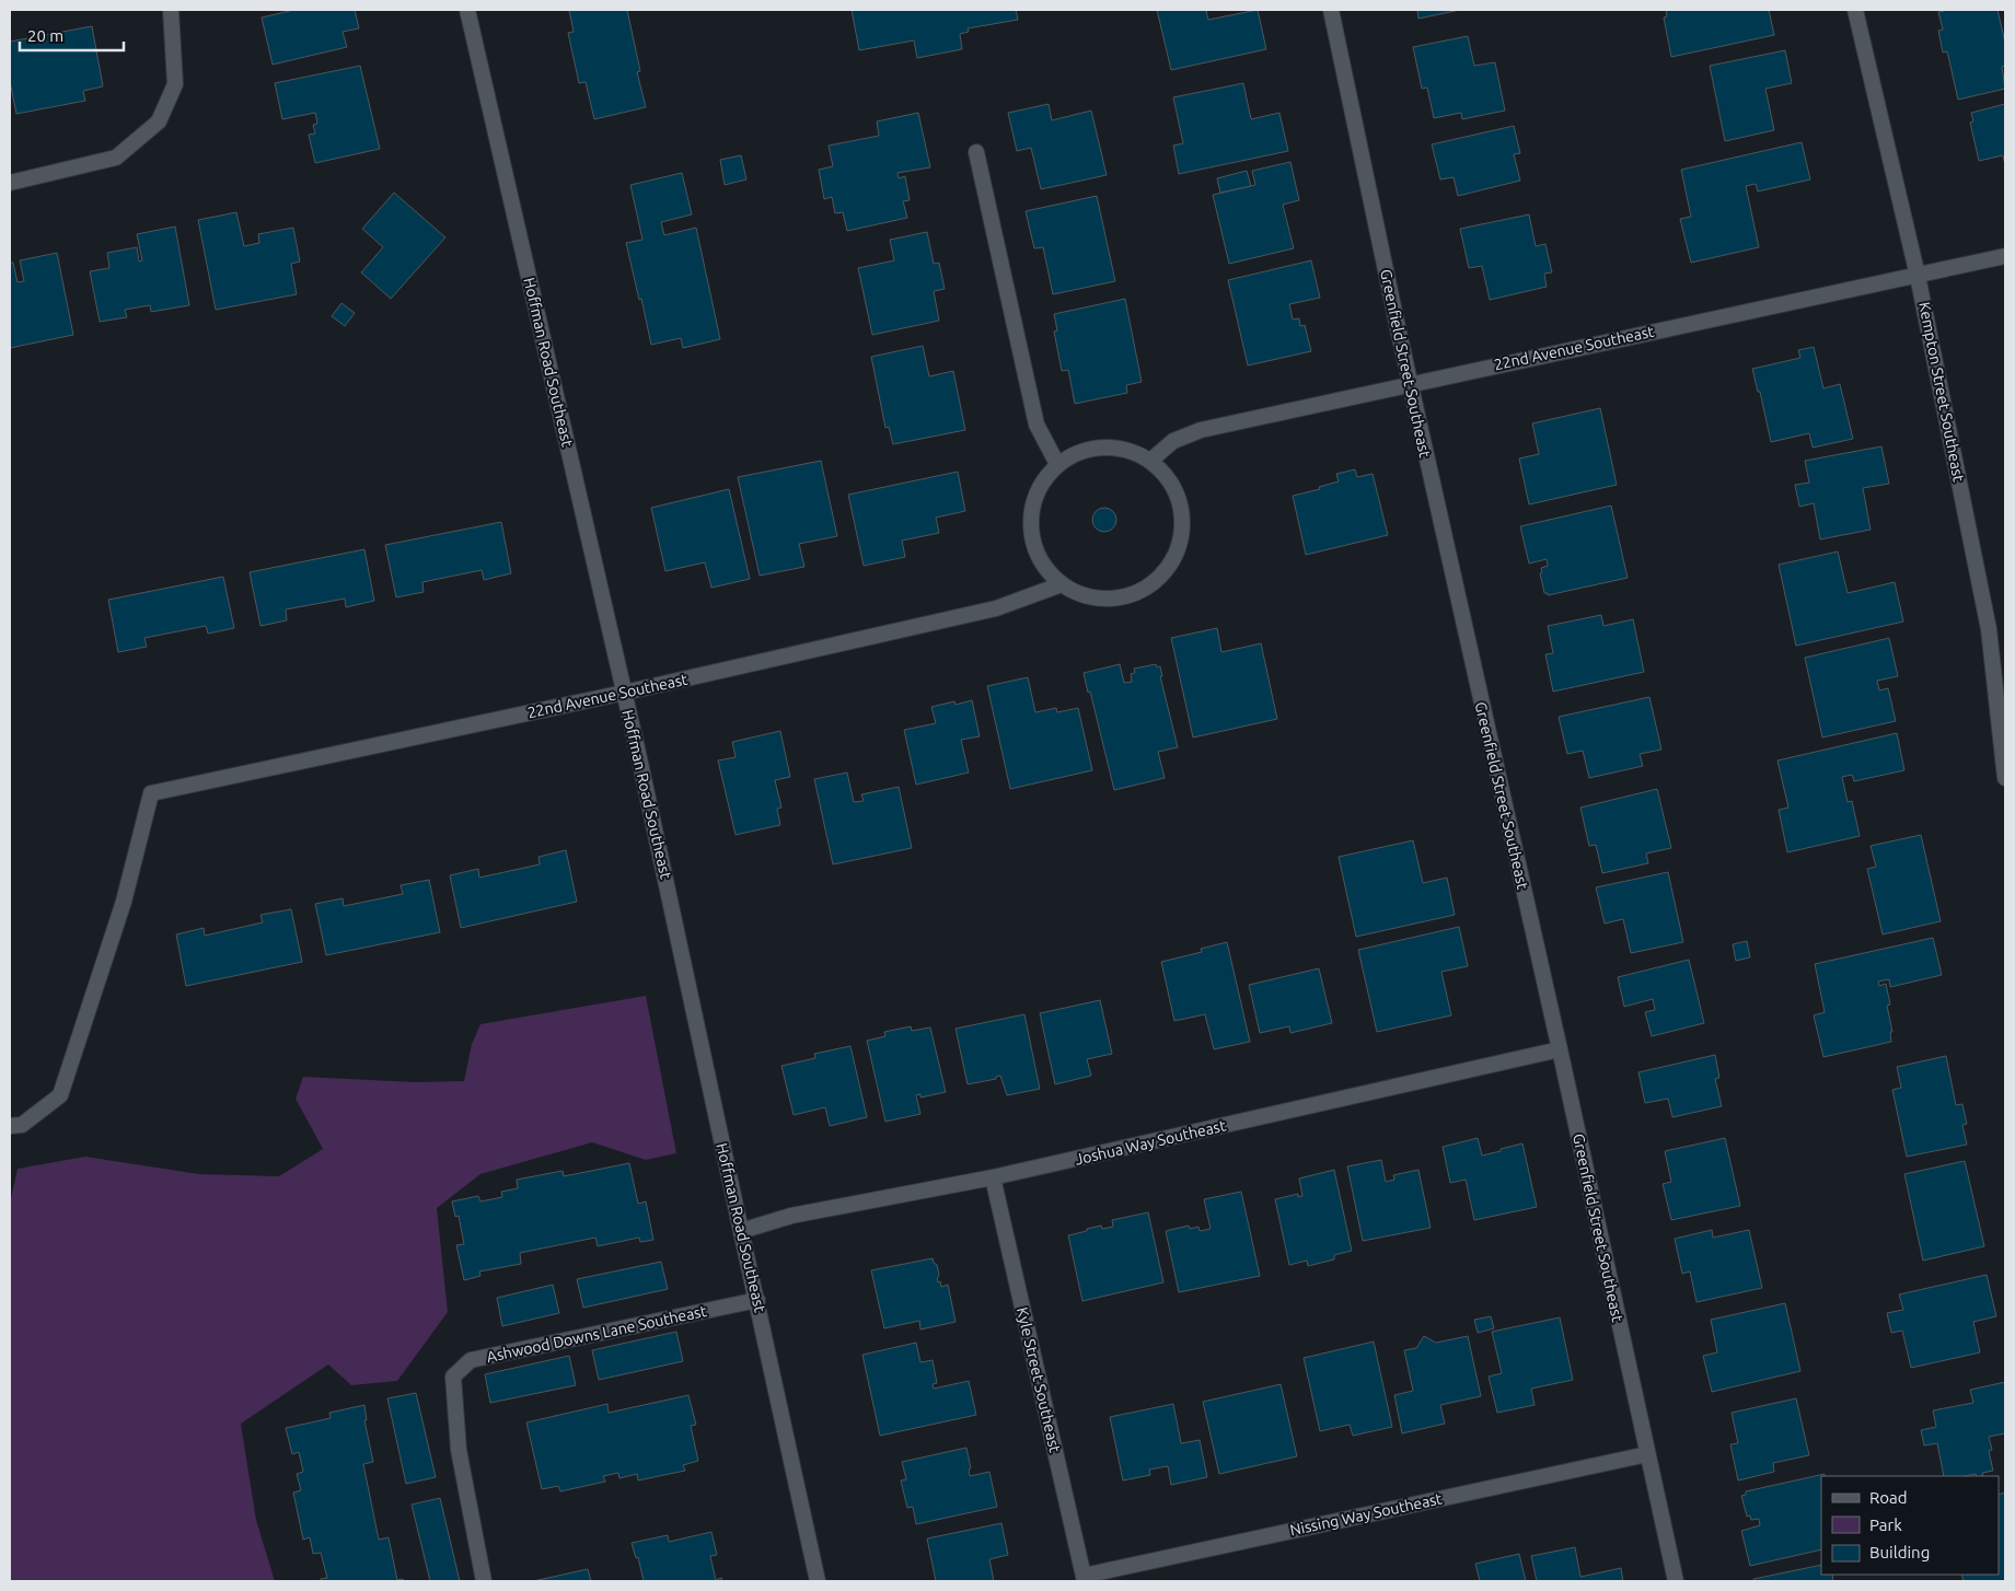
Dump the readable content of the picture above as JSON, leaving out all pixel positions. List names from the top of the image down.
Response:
{
  "streets": {
    "street": [
      "22nd Avenue Southeast",
      "Hoffman Road Southeast",
      "Greenfield Street Southeast",
      "Kempton Street Southeast",
      "Joshua Way Southeast",
      "Ashwood Downs Lane Southeast",
      "Kyle Street Southeast",
      "Nissing Way Southeast"
    ]
  },
  "crossings": [
    ["22nd Avenue Southeast", "Hoffman Road Southeast"],
    ["22nd Avenue Southeast", "Greenfield Street Southeast"],
    ["22nd Avenue Southeast", "Kempton Street Southeast"],
    ["Hoffman Road Southeast", "Joshua Way Southeast"],
    ["Hoffman Road Southeast", "Ashwood Downs Lane Southeast"],
    ["Greenfield Street Southeast", "Joshua Way Southeast"],
    ["Greenfield Street Southeast", "Nissing Way Southeast"],
    ["Joshua Way Southeast", "Kyle Street Southeast"],
    ["Kyle Street Southeast", "Nissing Way Southeast"]
  ],
  "legend": ["Road", "Park", "Building"],
  "scale_bar": "20 m"
}
